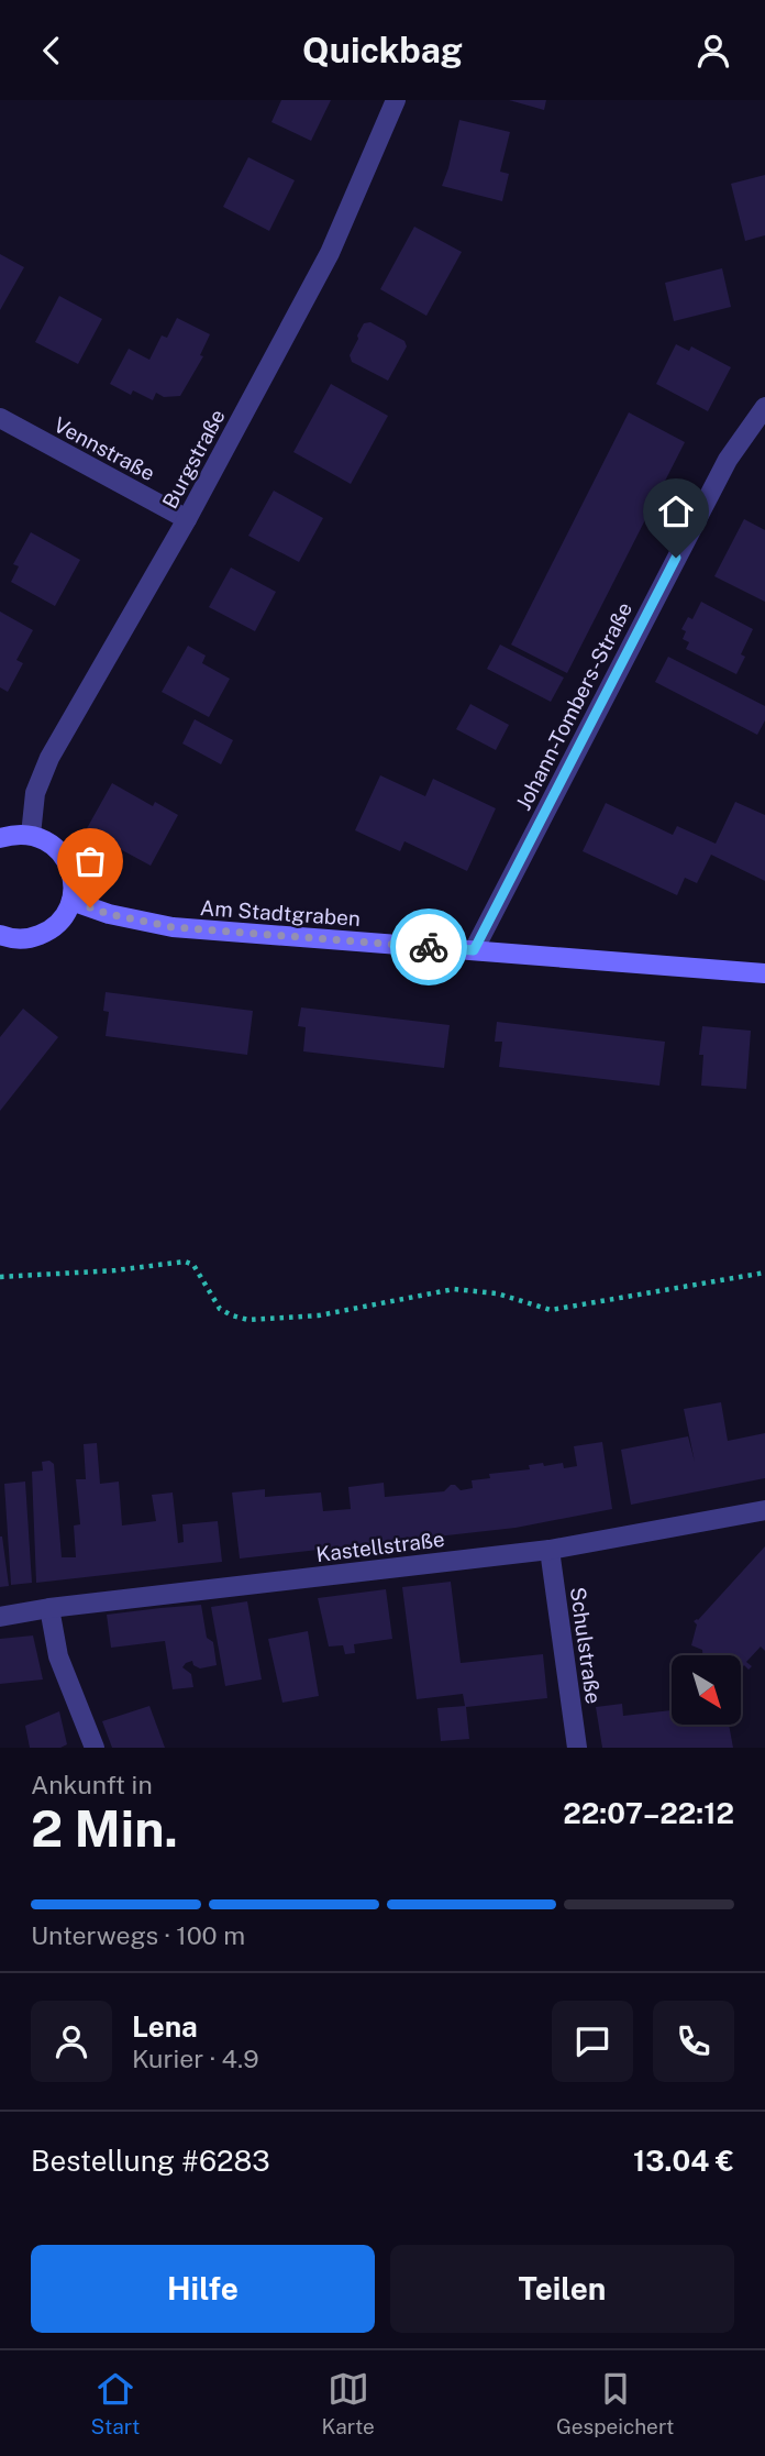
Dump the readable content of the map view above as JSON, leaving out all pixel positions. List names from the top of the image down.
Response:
{
  "streets": {
    "main road": ["Am Stadtgraben"],
    "street": [
      "Vennstraße",
      "Burgstraße",
      "Johann-Tombers-Straße",
      "Kastellstraße",
      "Schulstraße"
    ]
  },
  "crossings": [
    ["Vennstraße", "Burgstraße"],
    ["Johann-Tombers-Straße", "Am Stadtgraben"],
    ["Kastellstraße", "Schulstraße"]
  ],
  "north": "bottom right",
  "page": {
    "header": "Quickbag",
    "heading": ["2 Min.", "Ankunft in", "22:07–22:12"],
    "panel": [
      "Lena",
      "Kurier · 4.9",
      "Bestellung #6283",
      "13.04 €"
    ],
    "bar": "Unterwegs · 100 m",
    "buttons": ["Hilfe", "Teilen"],
    "tabs": ["Start", "Karte", "Gespeichert"]
  }
}
